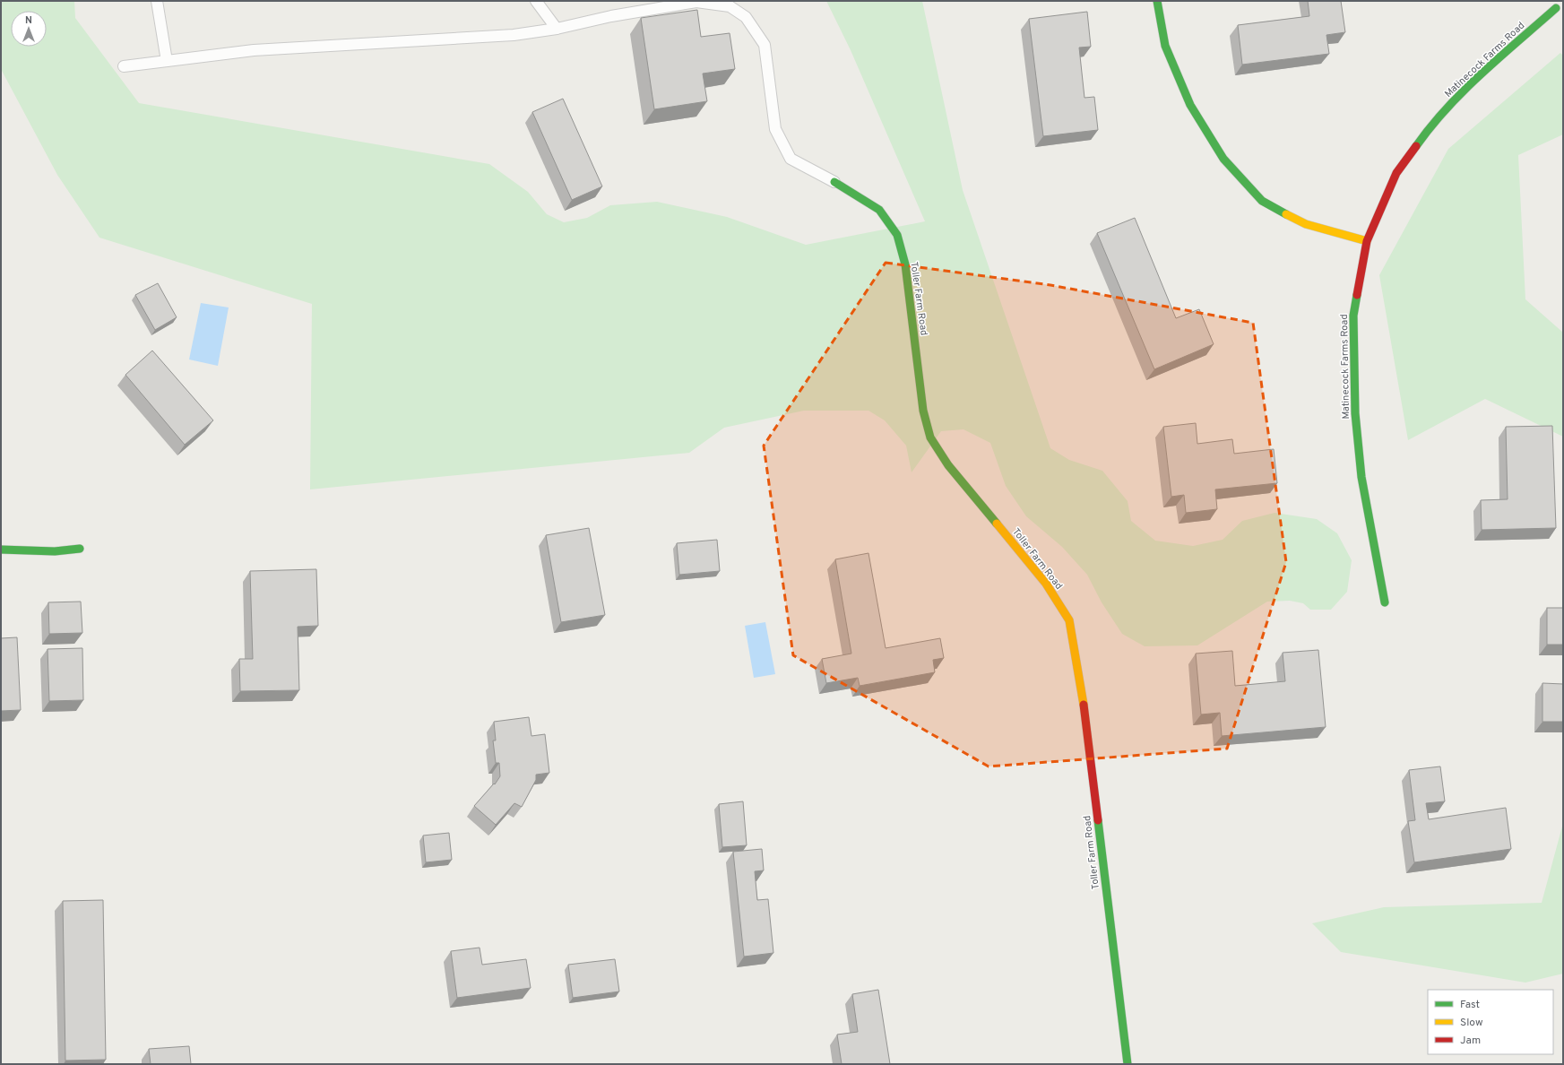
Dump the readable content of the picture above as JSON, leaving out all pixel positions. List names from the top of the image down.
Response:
{
  "streets": {
    "street": ["Matinecock Farms Road", "Toller Farm Road"]
  },
  "legend": ["Fast", "Slow", "Jam"],
  "north": "top"
}
